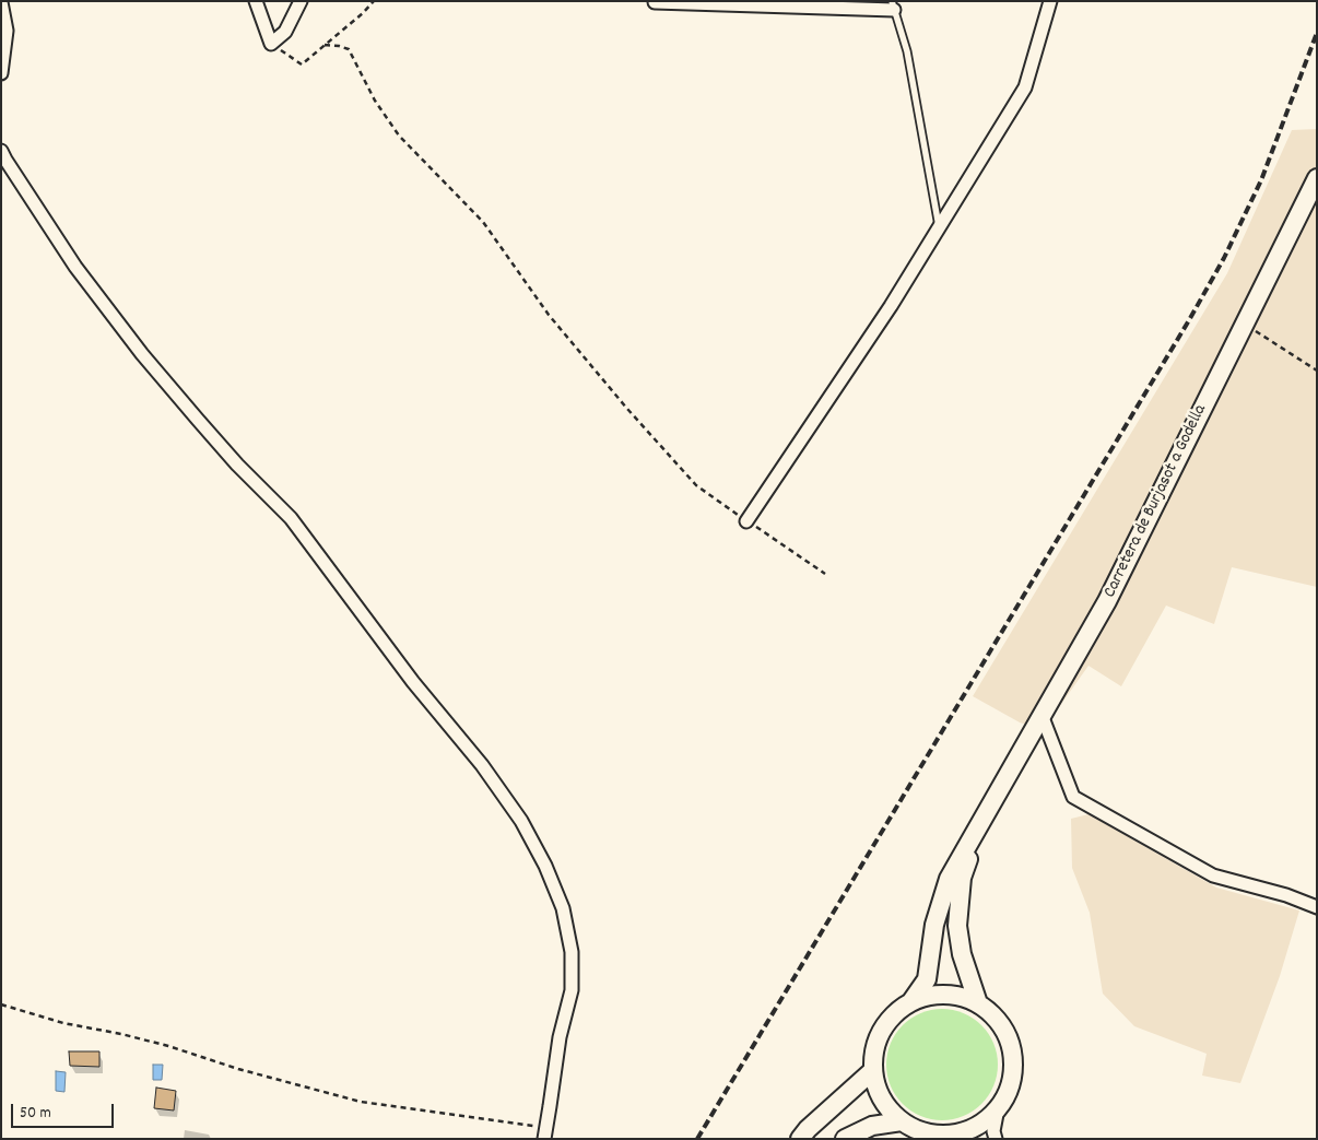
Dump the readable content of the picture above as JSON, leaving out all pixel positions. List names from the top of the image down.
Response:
{
  "streets": {
    "street": ["Carretera de Burjasot a Godella"]
  },
  "scale_bar": "50 m"
}
